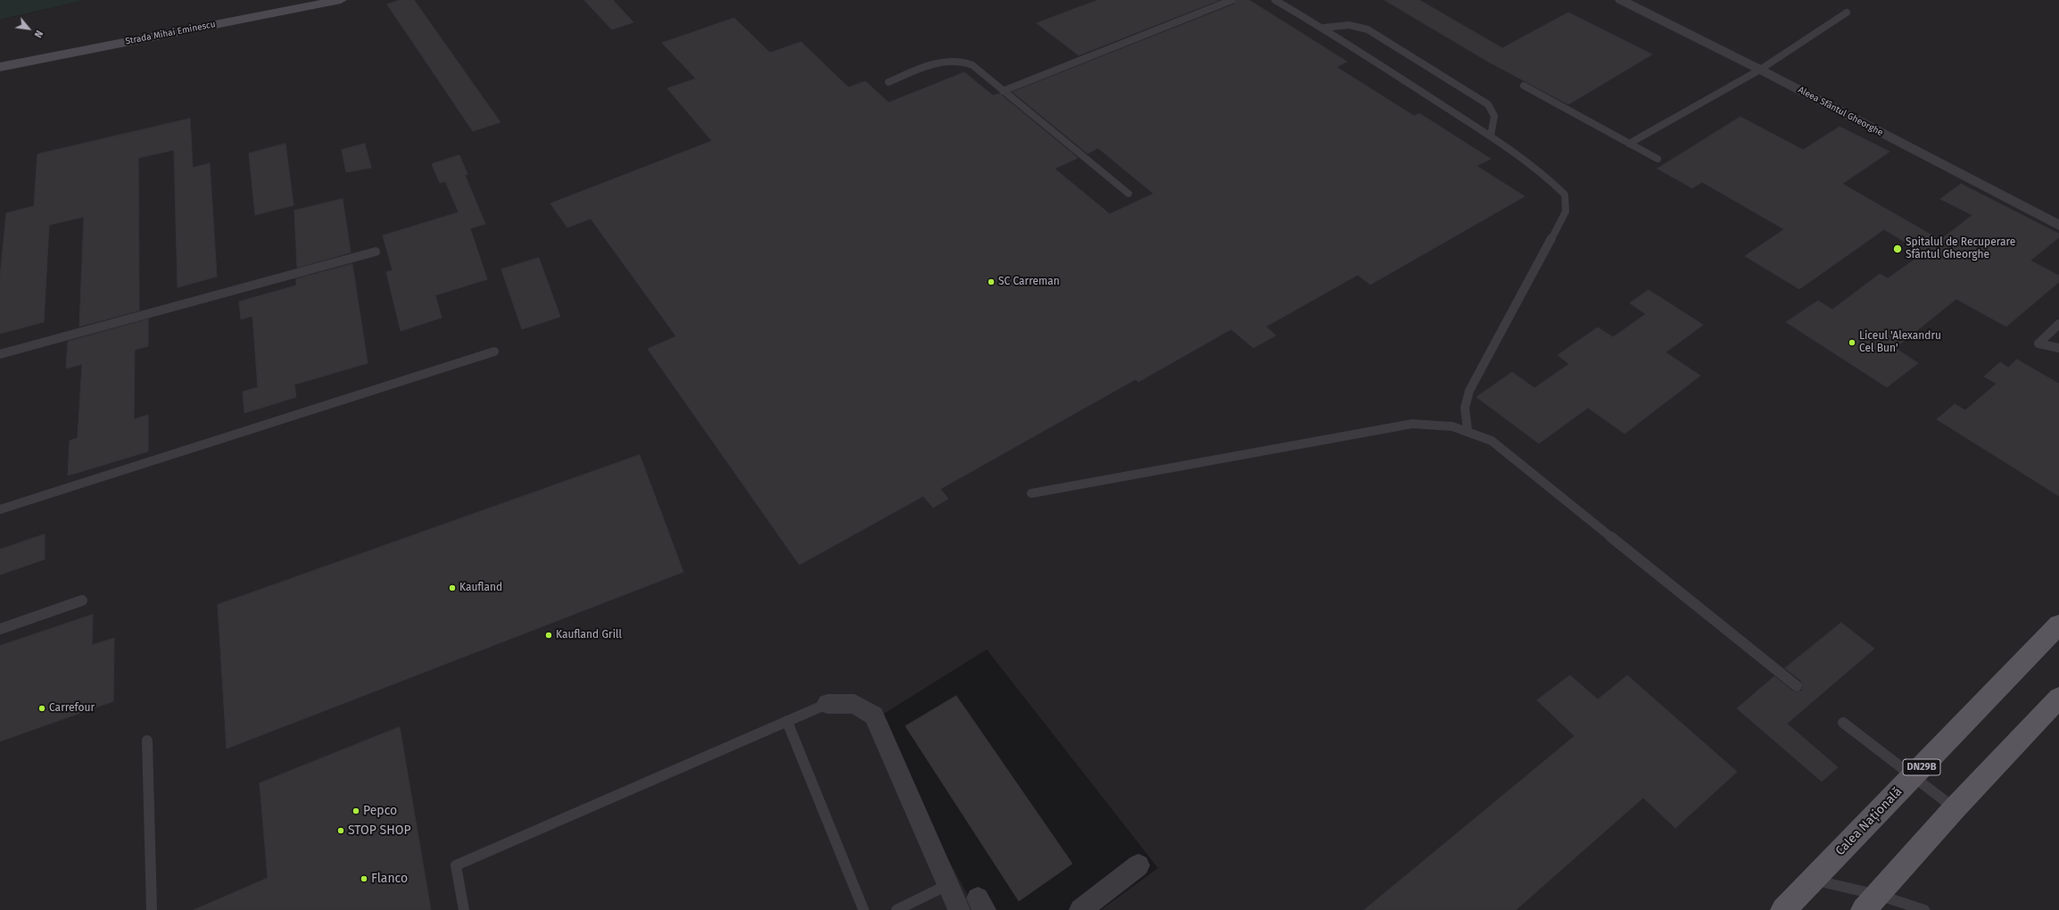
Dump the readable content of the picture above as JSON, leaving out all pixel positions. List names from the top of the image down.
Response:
{
  "streets": {
    "main road": ["DN29B", "Calea Națională"],
    "street": ["Strada Mihai Eminescu", "Aleea Sfântul Gheorghe"]
  },
  "places": [
    "Spitalul de Recuperare Sfântul Gheorghe",
    "SC Carreman",
    "Liceul 'Alexandru Cel Bun'",
    "Kaufland",
    "Kaufland Grill",
    "Carrefour",
    "Pepco",
    "STOP SHOP",
    "Flanco"
  ],
  "north": "bottom right"
}
